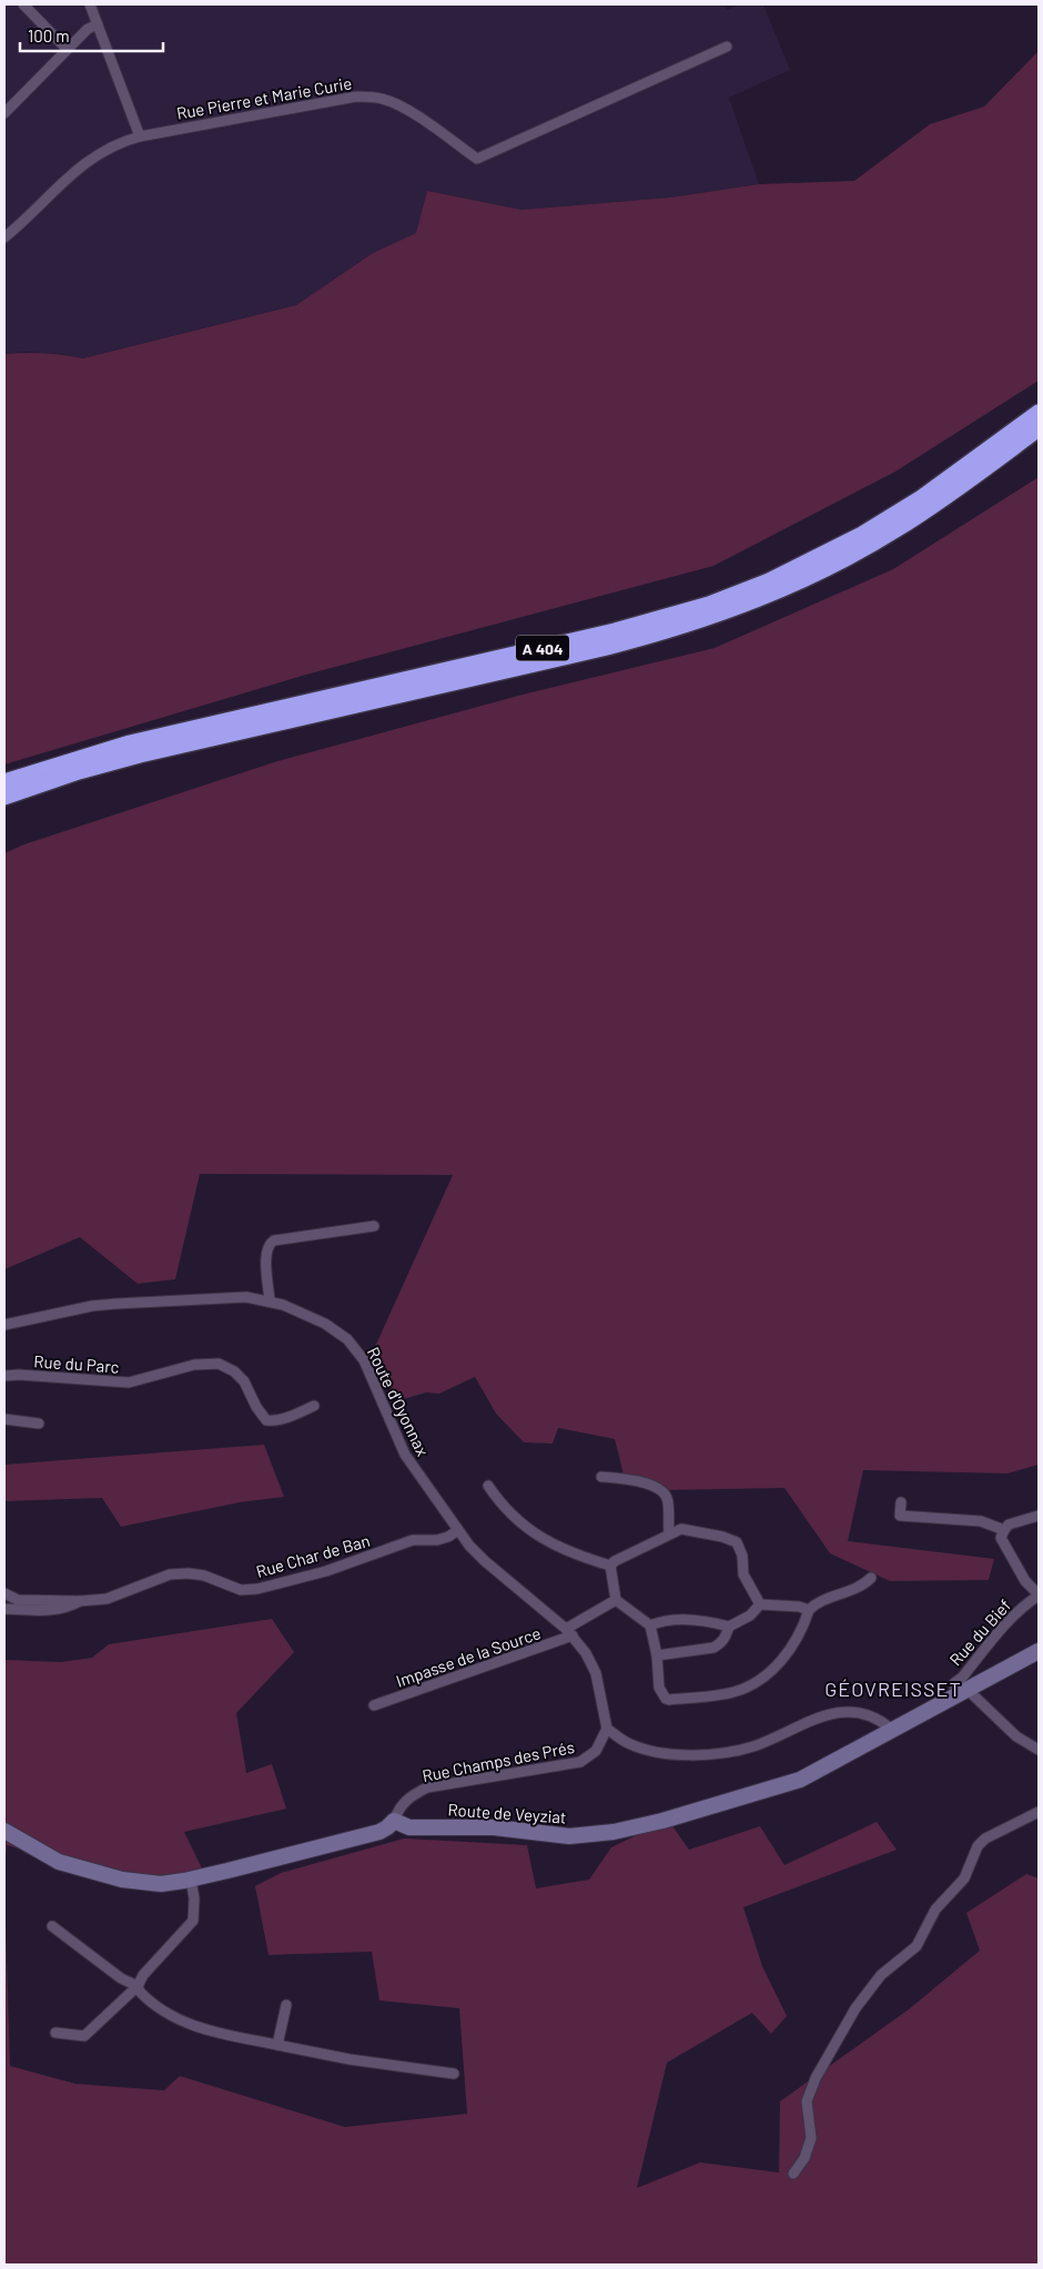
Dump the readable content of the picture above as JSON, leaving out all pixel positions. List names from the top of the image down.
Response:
{
  "streets": {
    "highway": ["A 404"],
    "street": [
      "Rue Pierre et Marie Curie",
      "Rue du Parc",
      "Route d'Oyonnax",
      "Rue Char de Ban",
      "Rue du Bief",
      "Impasse de la Source",
      "Rue Champs des Prés",
      "Route de Veyziat"
    ]
  },
  "crossings": [
    ["Route d'Oyonnax", "Rue Char de Ban"],
    ["Route d'Oyonnax", "Impasse de la Source"],
    ["Route d'Oyonnax", "Rue Champs des Prés"],
    ["Rue du Bief", "Route de Veyziat"],
    ["Rue Champs des Prés", "Route de Veyziat"]
  ],
  "districts": ["GÉOVREISSET"],
  "scale_bar": "100 m"
}
